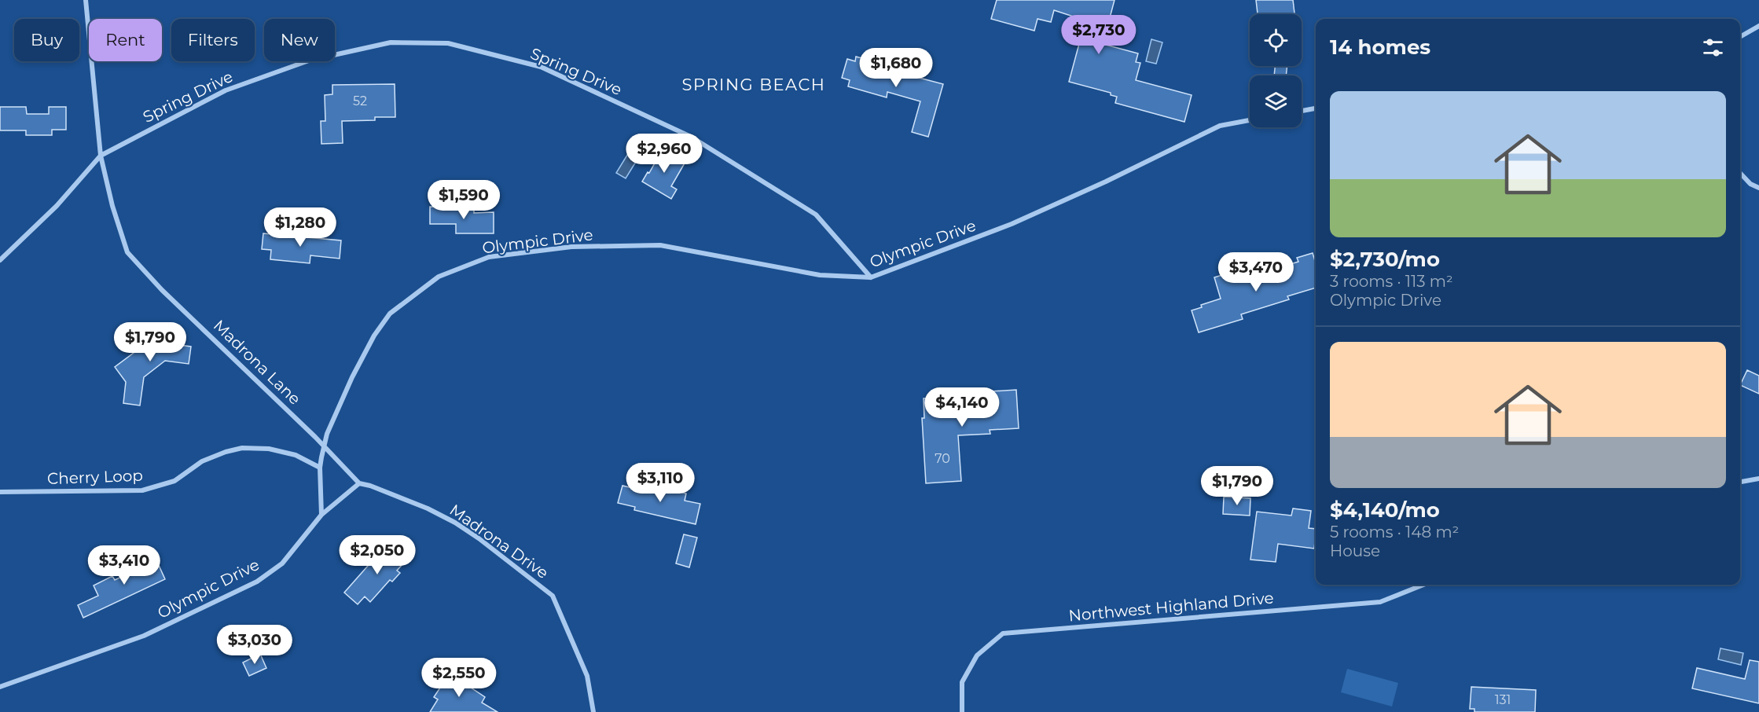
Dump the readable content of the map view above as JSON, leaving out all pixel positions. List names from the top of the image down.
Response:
{
  "streets": {
    "street": [
      "Spring Drive",
      "Olympic Drive",
      "Madrona Lane",
      "Cherry Loop",
      "Madrona Drive",
      "Northwest Highland Drive"
    ]
  },
  "crossings": [
    ["Spring Drive", "Olympic Drive"],
    ["Spring Drive", "Madrona Lane"],
    ["Olympic Drive", "Cherry Loop"],
    ["Madrona Lane", "Madrona Drive"]
  ],
  "districts": ["SPRING BEACH"],
  "house_numbers": ["52", "70", "131"],
  "page": {
    "price": [
      "$2,730",
      "$1,680",
      "$2,960",
      "$1,590",
      "$1,280",
      "$3,470",
      "$1,790",
      "$4,140",
      "$3,110",
      "$1,790",
      "$2,050",
      "$3,410",
      "$3,030",
      "$2,550"
    ],
    "chip": [
      "Buy",
      "Rent",
      "Filters",
      "New"
    ],
    "heading": "14 homes",
    "list": [
      {
        "name": "$2,730/mo",
        "note": "3 rooms · 113 m² · Olympic Drive"
      },
      {
        "name": "$4,140/mo",
        "note": "5 rooms · 148 m² · House"
      }
    ]
  }
}
